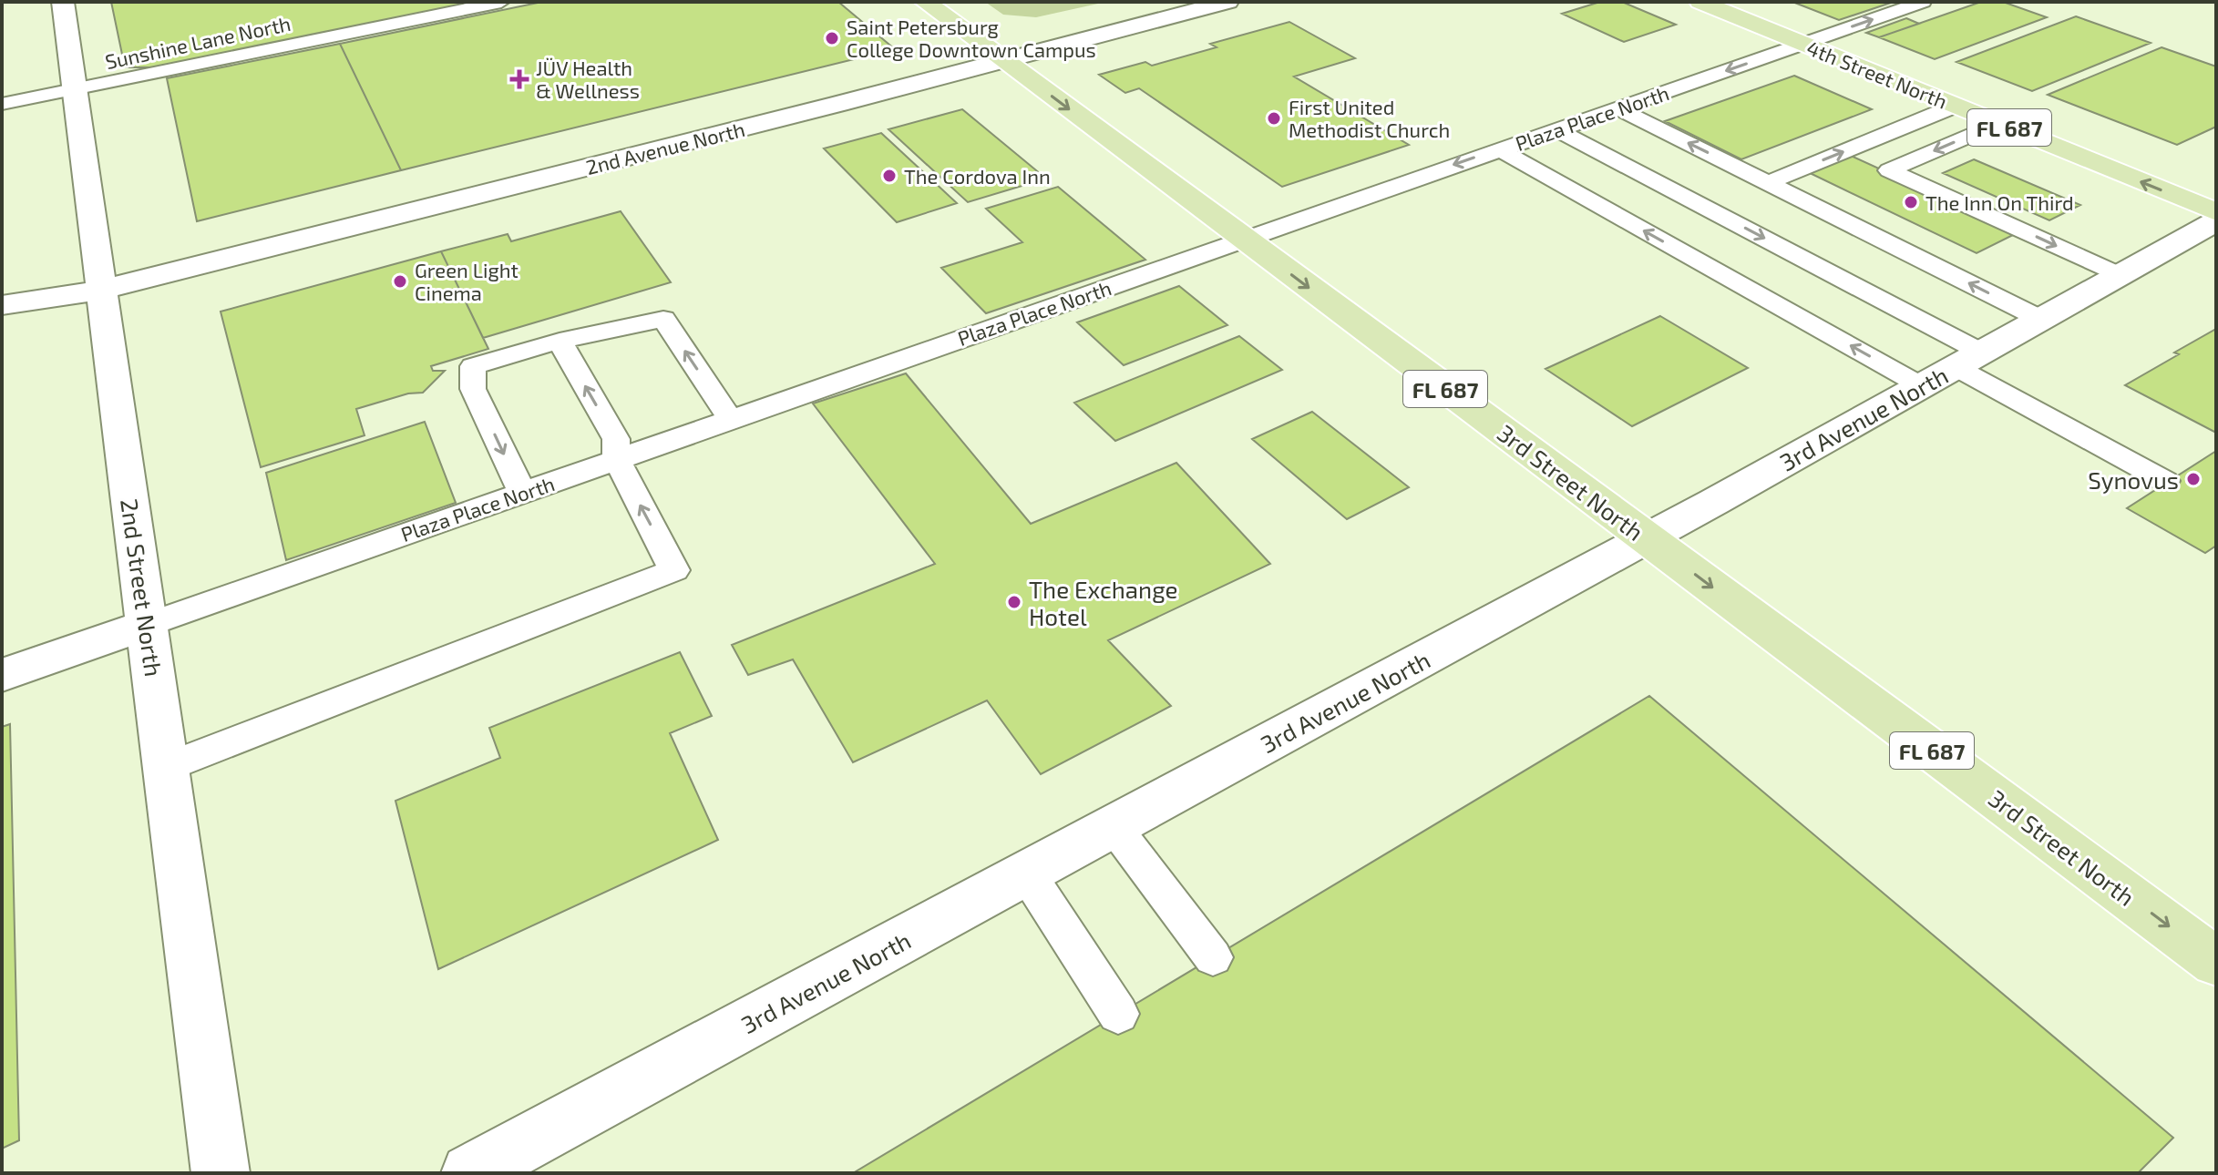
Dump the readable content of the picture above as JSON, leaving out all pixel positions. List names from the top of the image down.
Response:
{
  "streets": {
    "main road": ["4th Street North", "FL 687", "3rd Street North"],
    "street": ["2nd Avenue North", "3rd Avenue North", "2nd Street North"],
    "lane": ["Sunshine Lane North", "Plaza Place North"]
  },
  "crossings": [
    ["Sunshine Lane North", "2nd Street North"],
    ["4th Street North", "Plaza Place North"],
    ["Plaza Place North", "3rd Street North"],
    ["Plaza Place North", "2nd Street North"],
    ["2nd Avenue North", "3rd Street North"],
    ["2nd Avenue North", "2nd Street North"],
    ["3rd Avenue North", "3rd Street North"]
  ],
  "one_way": ["4th Street North", "3rd Street North"],
  "places": {
    "other": [
      "Saint Petersburg College Downtown Campus",
      "First United Methodist Church",
      "The Cordova Inn",
      "The Inn On Third",
      "Green Light Cinema",
      "Synovus",
      "The Exchange Hotel"
    ],
    "health": ["JÜV Health & Wellness"]
  }
}
